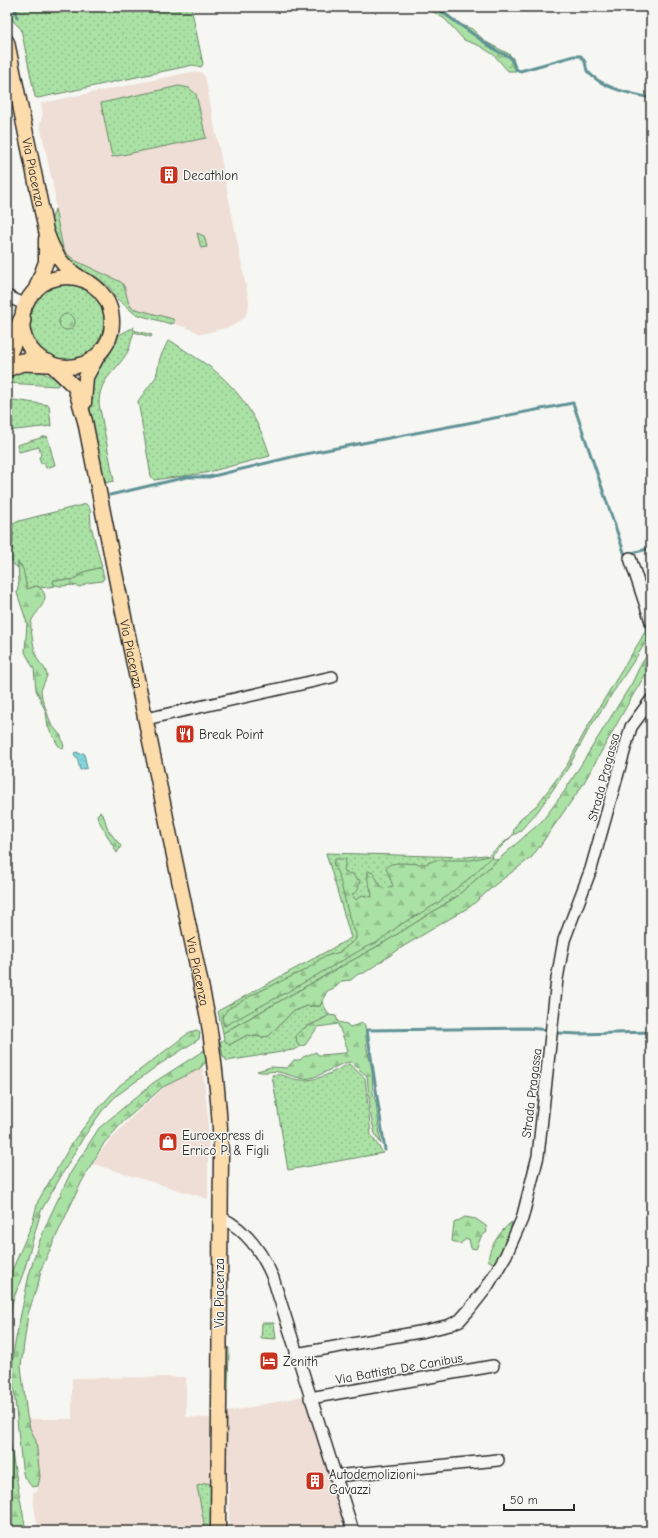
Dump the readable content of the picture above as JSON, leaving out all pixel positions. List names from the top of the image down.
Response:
{
  "streets": {
    "main road": ["Via Piacenza"],
    "street": ["Strada Pragassa", "Via Battista De Canibus"]
  },
  "places": {
    "building": ["Decathlon", "Autodemolizioni Gavazzi"],
    "restaurant": ["Break Point"],
    "shop": ["Euroexpress di Errico P. & Figli"],
    "hotel": ["Zenith"]
  },
  "scale_bar": "50 m"
}
